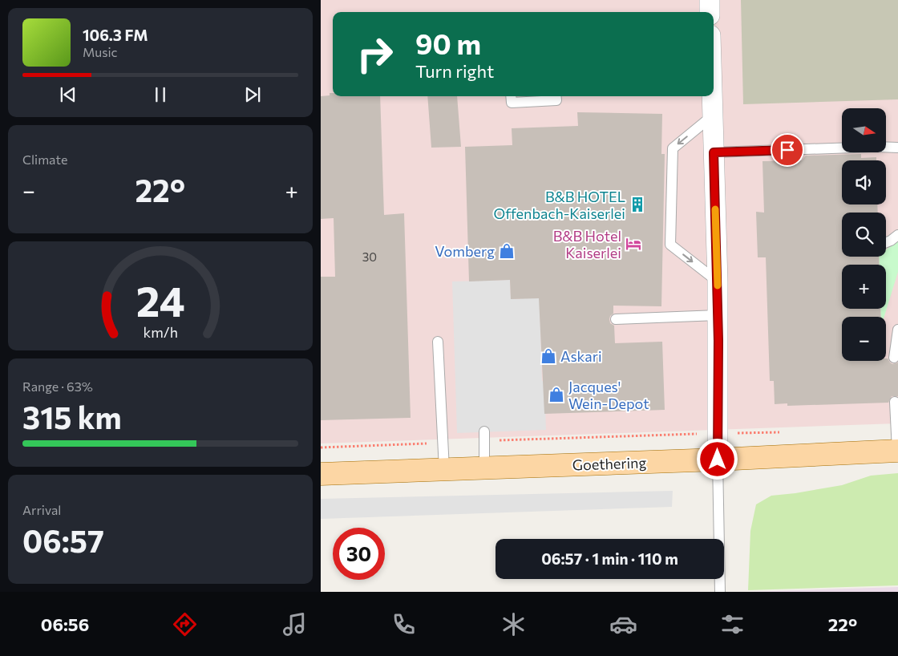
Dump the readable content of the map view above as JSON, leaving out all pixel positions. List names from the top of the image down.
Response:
{
  "streets": {
    "main road": ["Goethering"]
  },
  "places": {
    "building": ["B&B HOTEL Offenbach-Kaiserlei"],
    "hotel": ["B&B Hotel Kaiserlei"],
    "shop": ["Vomberg", "Askari", "Jacques' Wein-Depot"]
  },
  "house_numbers": ["30"],
  "north": "right",
  "page": {
    "turn": ["90 m", "Turn right"],
    "song": ["106.3 FM", "Music"],
    "map_buttons": ["+", "−"],
    "tile": [
      "Climate",
      ["Range · 63%", "315 km"],
      ["Arrival", "06:57"]
    ],
    "heat": ["−", "22°", "+"],
    "limit": "30",
    "trip": "06:57 · 1 min · 110 m",
    "tabs": ["06:56", "22°"],
    "gauge": ["24", "km/h"]
  }
}
